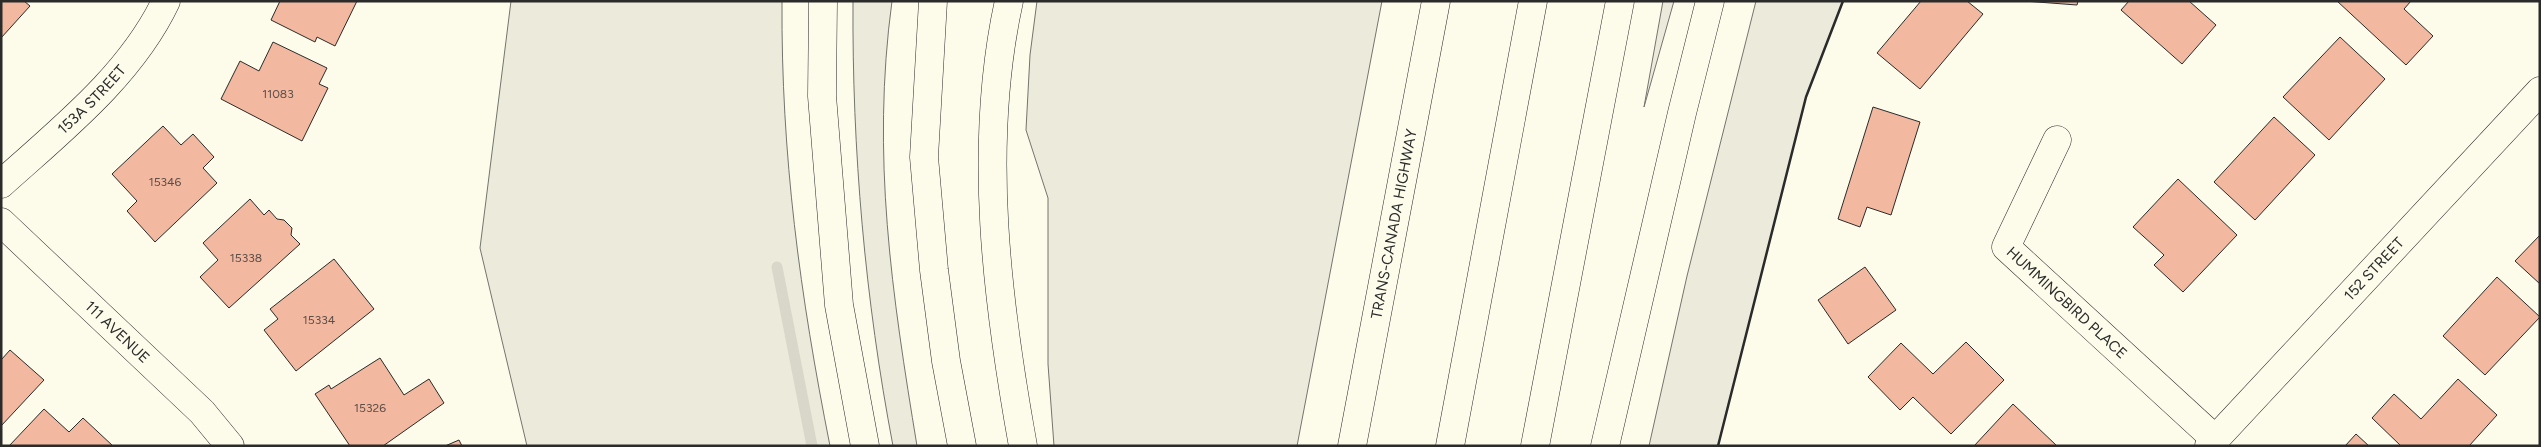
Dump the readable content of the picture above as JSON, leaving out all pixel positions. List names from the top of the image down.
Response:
{
  "streets": {
    "main road": [
      "153A STREET",
      "TRANS-CANADA HIGHWAY",
      "152 STREET",
      "HUMMINGBIRD PLACE",
      "111 AVENUE"
    ]
  },
  "crossings": [
    ["152 STREET", "HUMMINGBIRD PLACE"]
  ],
  "house_numbers": [
    "11083",
    "15346",
    "15338",
    "15334",
    "15326"
  ]
}
